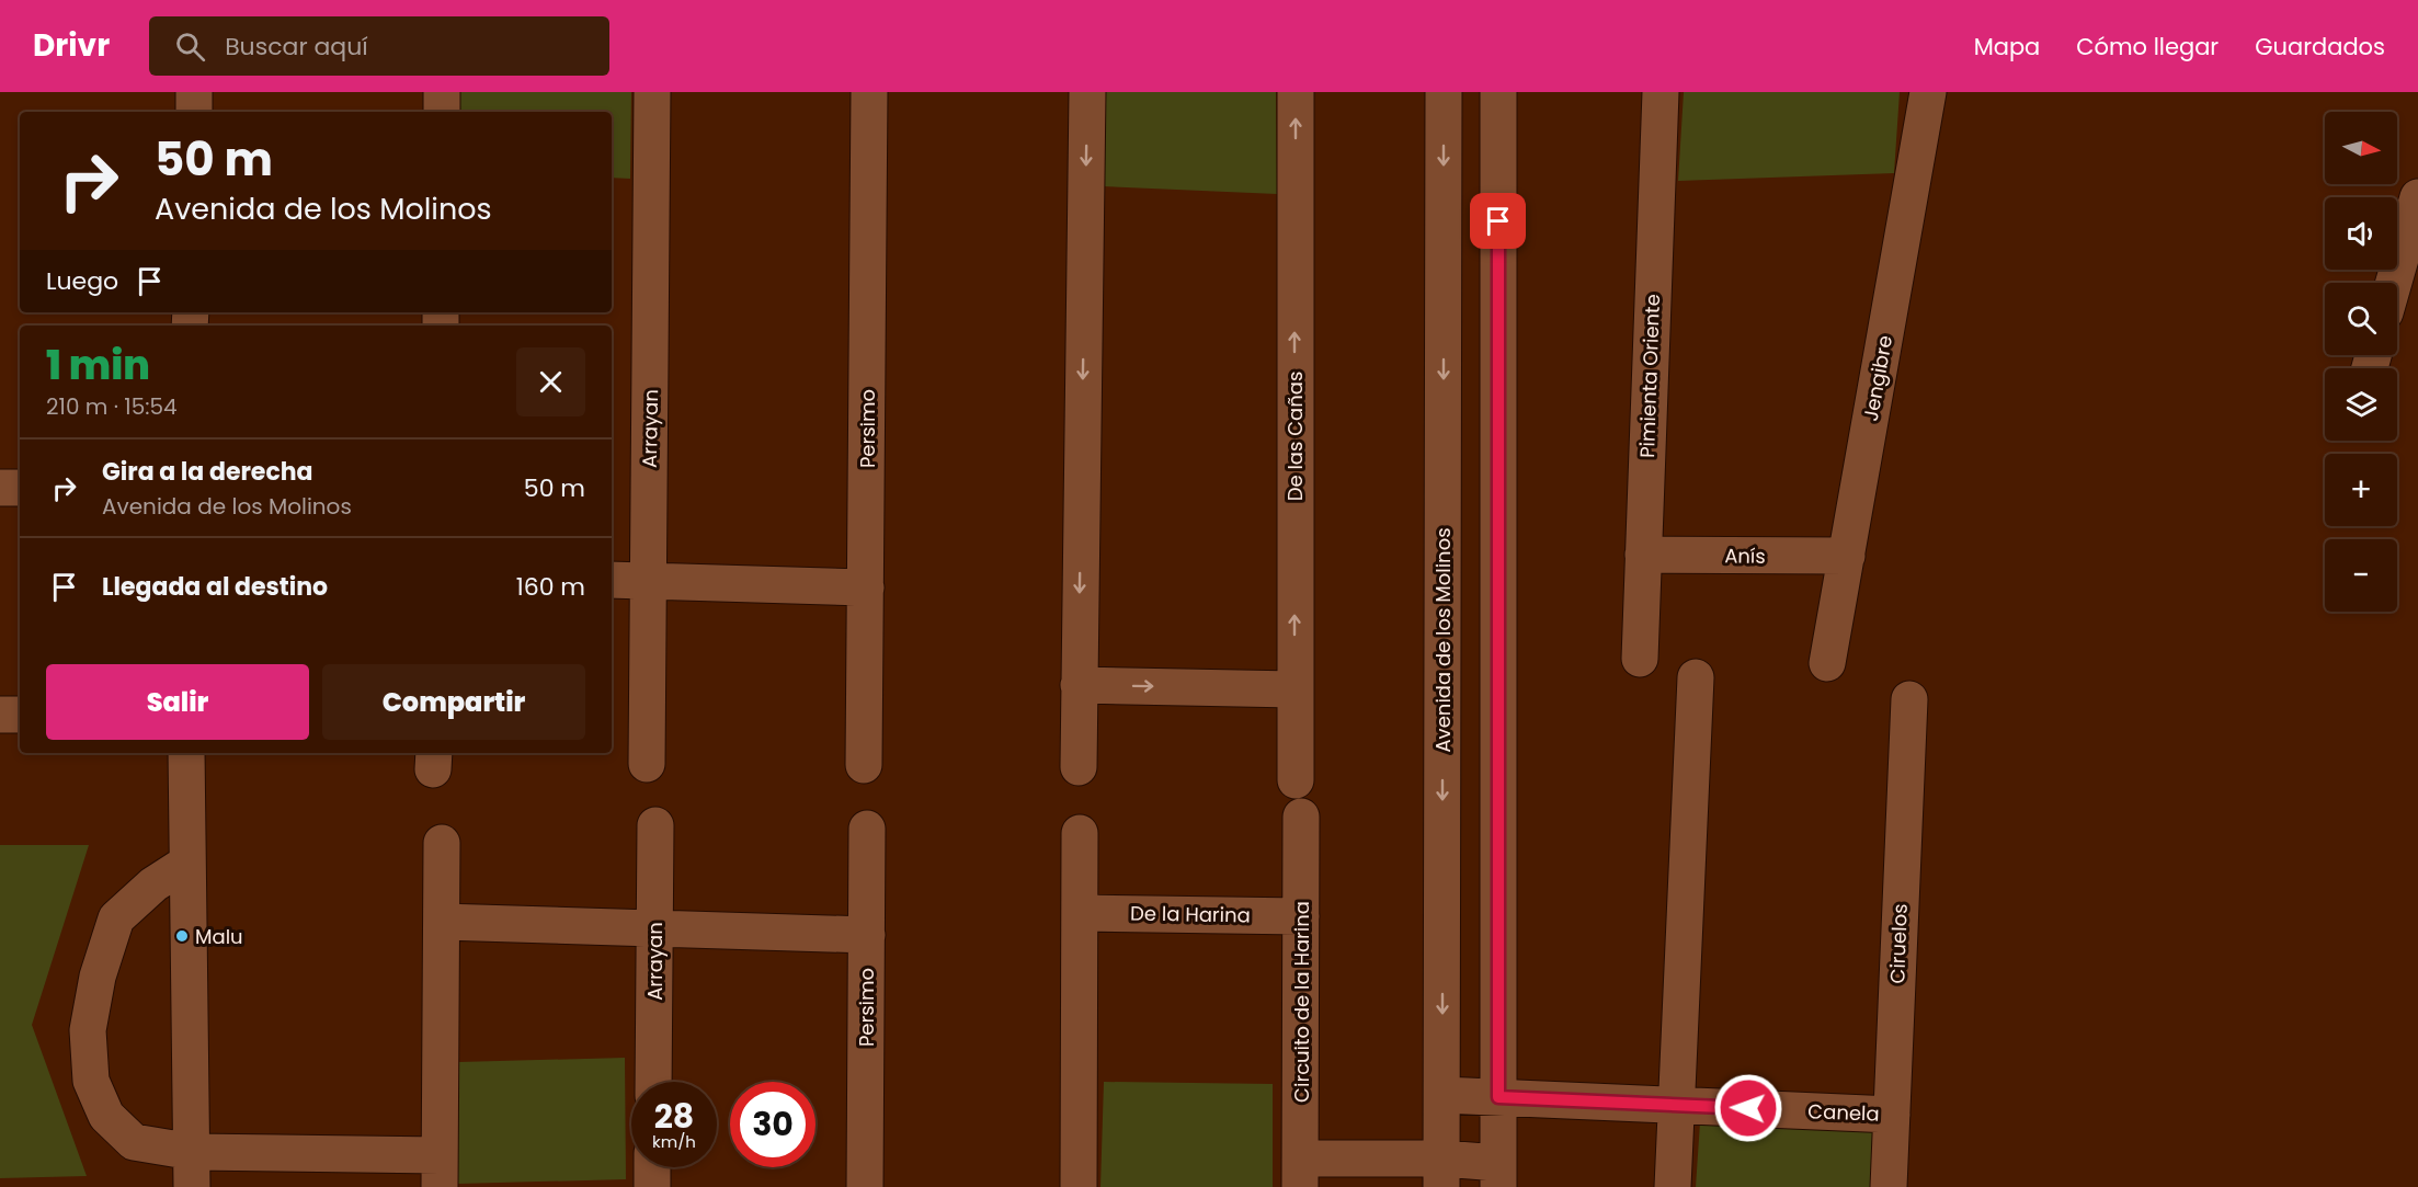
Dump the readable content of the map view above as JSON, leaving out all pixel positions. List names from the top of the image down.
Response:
{
  "streets": {
    "street": [
      "Pimienta Oriente",
      "Jengibre",
      "Arrayan",
      "Persimo",
      "De las Cañas",
      "Anís",
      "Avenida de los Molinos",
      "De la Harina",
      "Ciruelos",
      "Circuito de la Harina",
      "Canela"
    ]
  },
  "crossings": [
    ["Pimienta Oriente", "Anís"],
    ["Jengibre", "Anís"],
    ["Avenida de los Molinos", "Canela"],
    ["De la Harina", "Circuito de la Harina"],
    ["Ciruelos", "Canela"]
  ],
  "places": ["Malu"],
  "north": "right",
  "page": {
    "header": "Drivr",
    "search": "Buscar aquí",
    "nav": ["Mapa", "Cómo llegar", "Guardados"],
    "map_buttons": ["+", "−"],
    "turn": ["50 m", "Avenida de los Molinos"],
    "then": "Luego",
    "heading": ["1 min", "210 m · 15:54"],
    "list": [
      {
        "name": "Gira a la derecha",
        "note": "Avenida de los Molinos",
        "value": "50 m"
      },
      {
        "name": "Llegada al destino",
        "value": "160 m"
      }
    ],
    "buttons": ["Salir", "Compartir"],
    "speed": "28 km/h",
    "limit": "30"
  }
}
